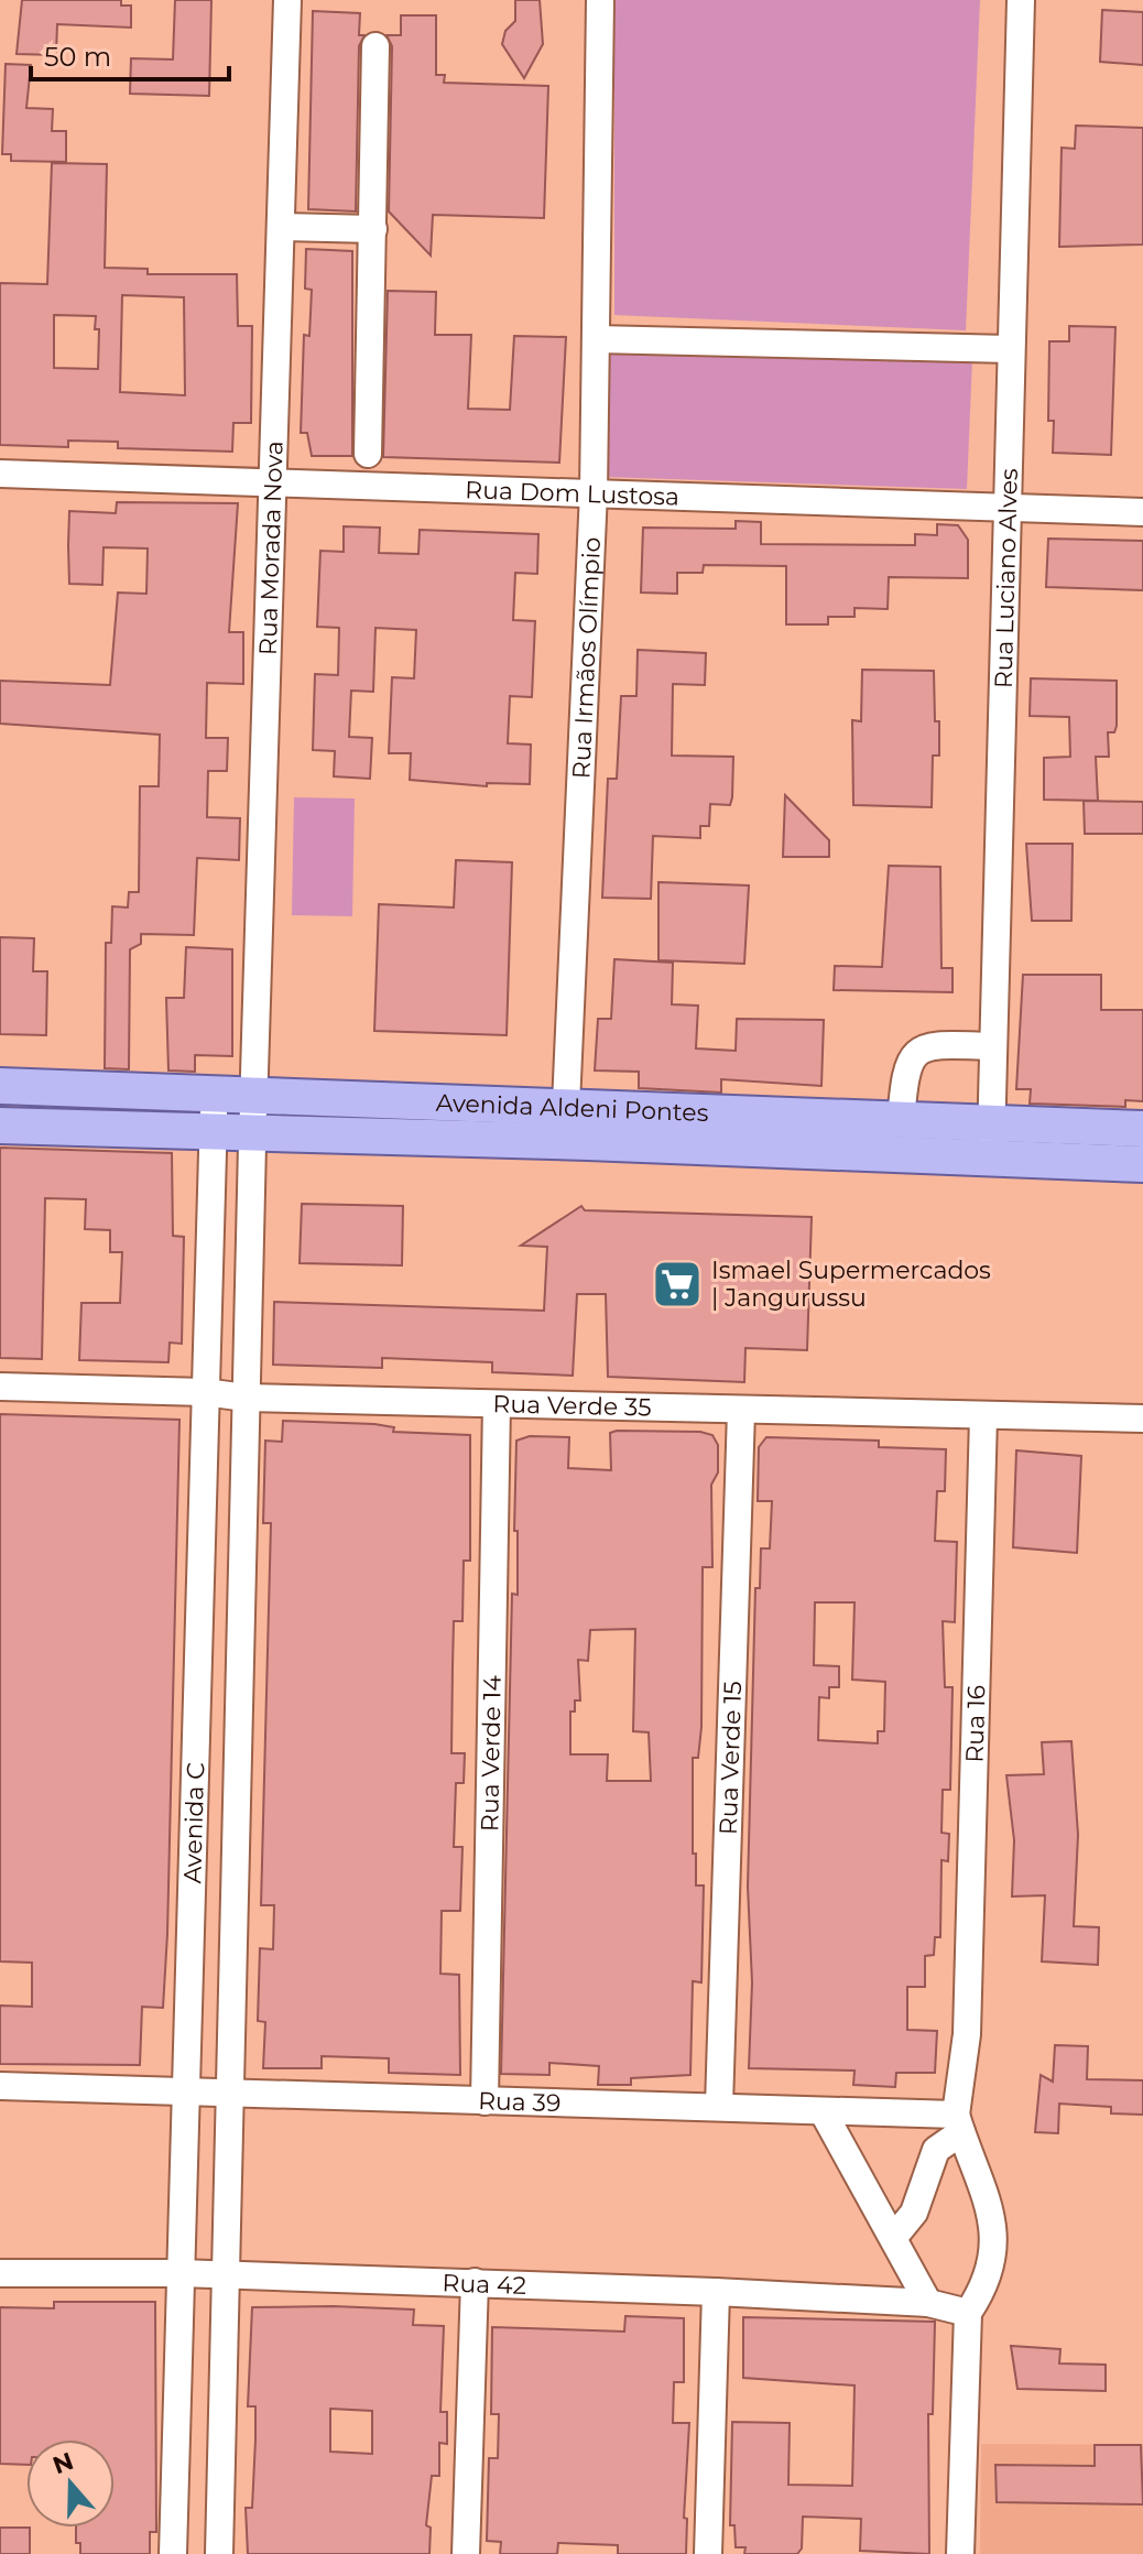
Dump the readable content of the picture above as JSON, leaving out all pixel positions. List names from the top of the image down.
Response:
{
  "streets": {
    "main road": ["Avenida Aldeni Pontes"],
    "street": [
      "Rua Dom Lustosa",
      "Rua Morada Nova",
      "Rua Luciano Alves",
      "Rua Irmãos Olímpio",
      "Rua Verde 35",
      "Rua 16",
      "Rua Verde 14",
      "Rua Verde 15",
      "Avenida C",
      "Rua 39",
      "Rua 42"
    ]
  },
  "crossings": [
    ["Rua Dom Lustosa", "Rua Morada Nova"],
    ["Rua Dom Lustosa", "Rua Luciano Alves"],
    ["Rua Dom Lustosa", "Rua Irmãos Olímpio"],
    ["Rua Morada Nova", "Avenida Aldeni Pontes"],
    ["Rua Morada Nova", "Avenida C"],
    ["Rua Luciano Alves", "Avenida Aldeni Pontes"],
    ["Rua Irmãos Olímpio", "Avenida Aldeni Pontes"],
    ["Avenida Aldeni Pontes", "Avenida C"],
    ["Rua Verde 35", "Rua 16"],
    ["Rua Verde 35", "Rua Verde 14"],
    ["Rua Verde 35", "Rua Verde 15"],
    ["Rua Verde 35", "Avenida C"],
    ["Rua 16", "Rua 39"],
    ["Rua Verde 14", "Rua 39"],
    ["Rua Verde 15", "Rua 39"],
    ["Avenida C", "Rua 39"],
    ["Avenida C", "Rua 42"]
  ],
  "places": {
    "supermarket": ["Ismael Supermercados | Jangurussu"]
  },
  "scale_bar": "50 m",
  "north": "top"
}
